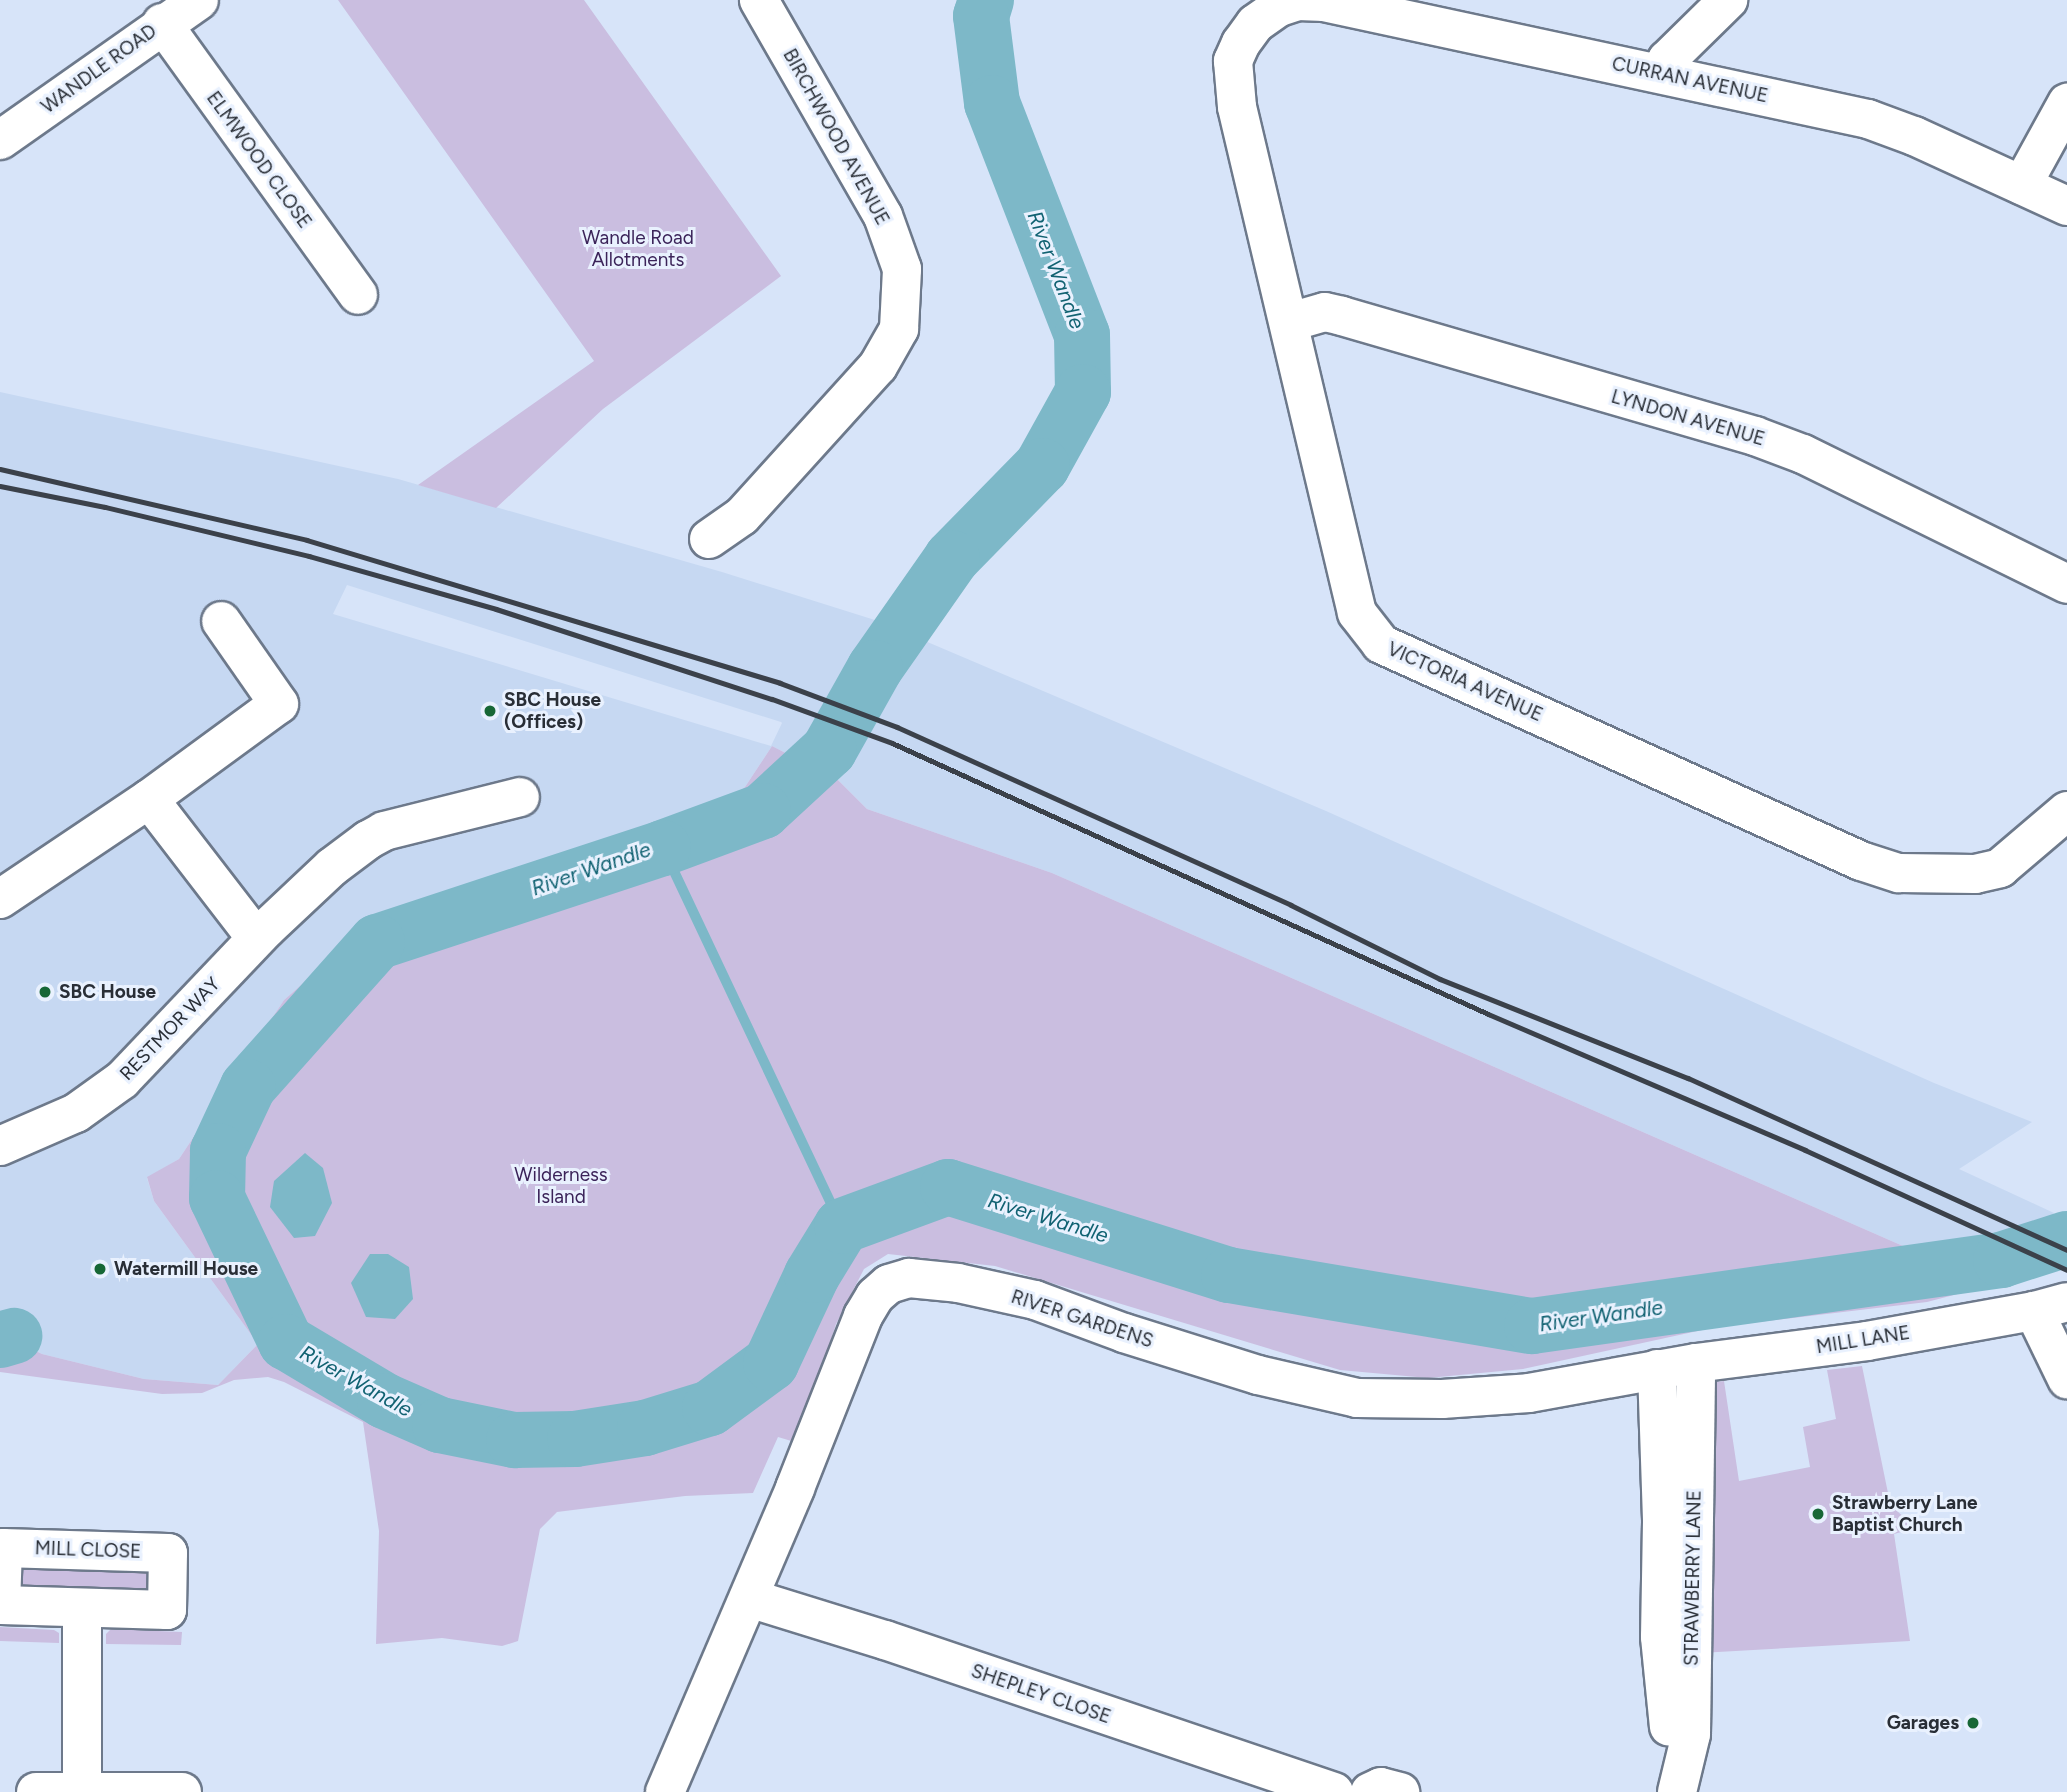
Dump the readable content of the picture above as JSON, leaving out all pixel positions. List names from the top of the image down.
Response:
{
  "streets": {
    "street": [
      "WANDLE ROAD",
      "CURRAN AVENUE",
      "BIRCHWOOD AVENUE",
      "ELMWOOD CLOSE",
      "LYNDON AVENUE",
      "VICTORIA AVENUE",
      "RESTMOR WAY",
      "RIVER GARDENS",
      "MILL LANE",
      "STRAWBERRY LANE",
      "SHEPLEY CLOSE"
    ]
  },
  "crossings": [
    ["WANDLE ROAD", "ELMWOOD CLOSE"],
    ["CURRAN AVENUE", "VICTORIA AVENUE"],
    ["LYNDON AVENUE", "VICTORIA AVENUE"],
    ["RIVER GARDENS", "MILL LANE"],
    ["RIVER GARDENS", "STRAWBERRY LANE"],
    ["RIVER GARDENS", "SHEPLEY CLOSE"],
    ["MILL LANE", "STRAWBERRY LANE"]
  ],
  "water": ["River Wandle"],
  "parks": ["Wandle Road Allotments", "Wilderness Island"],
  "places": [
    "SBC House (Offices)",
    "SBC House",
    "Watermill House",
    "Strawberry Lane Baptist Church",
    "Garages"
  ]
}
